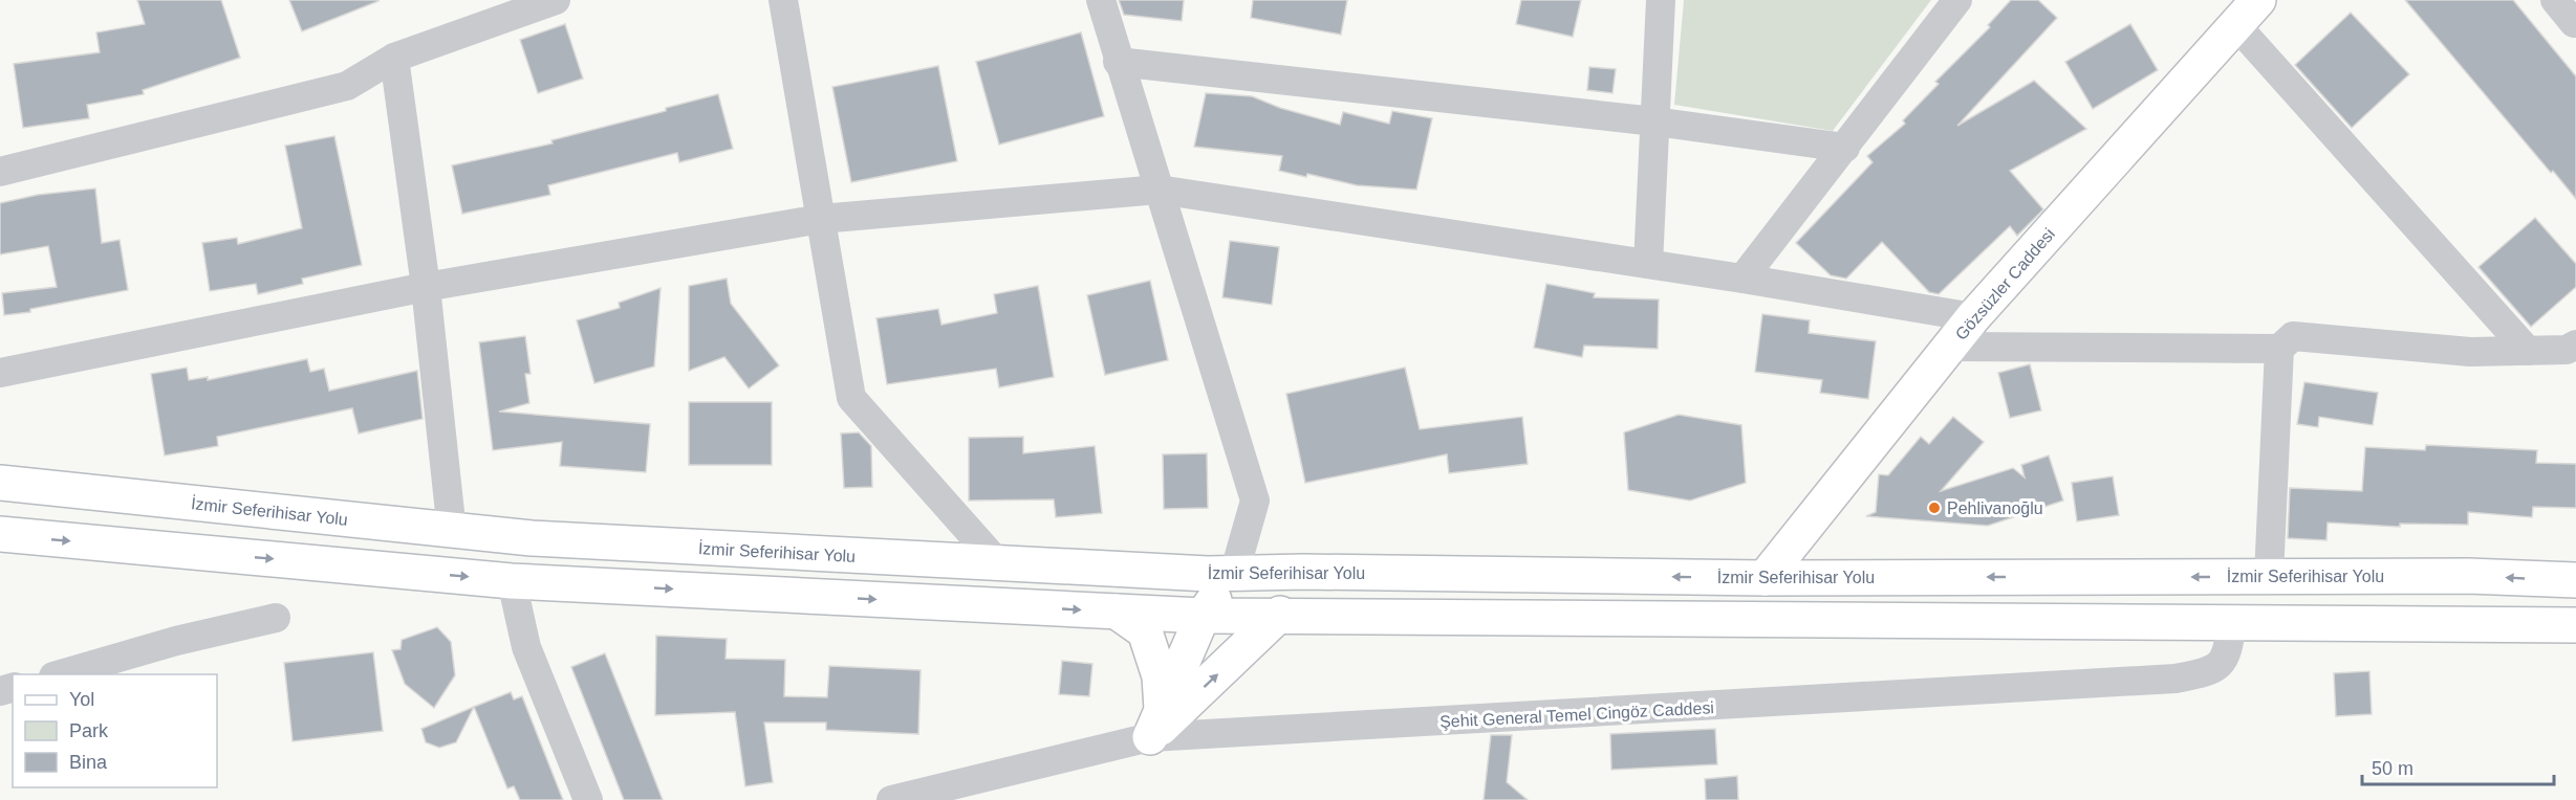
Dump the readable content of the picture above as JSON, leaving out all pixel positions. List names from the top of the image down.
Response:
{
  "streets": {
    "main road": ["Gözsüzler Caddesi", "İzmir Seferihisar Yolu"],
    "street": ["Şehit General Temel Cingöz Caddesi"]
  },
  "crossings": [
    ["Gözsüzler Caddesi", "İzmir Seferihisar Yolu"]
  ],
  "places": ["Pehlivanoğlu"],
  "legend": ["Yol", "Park", "Bina"],
  "scale_bar": "50 m"
}
